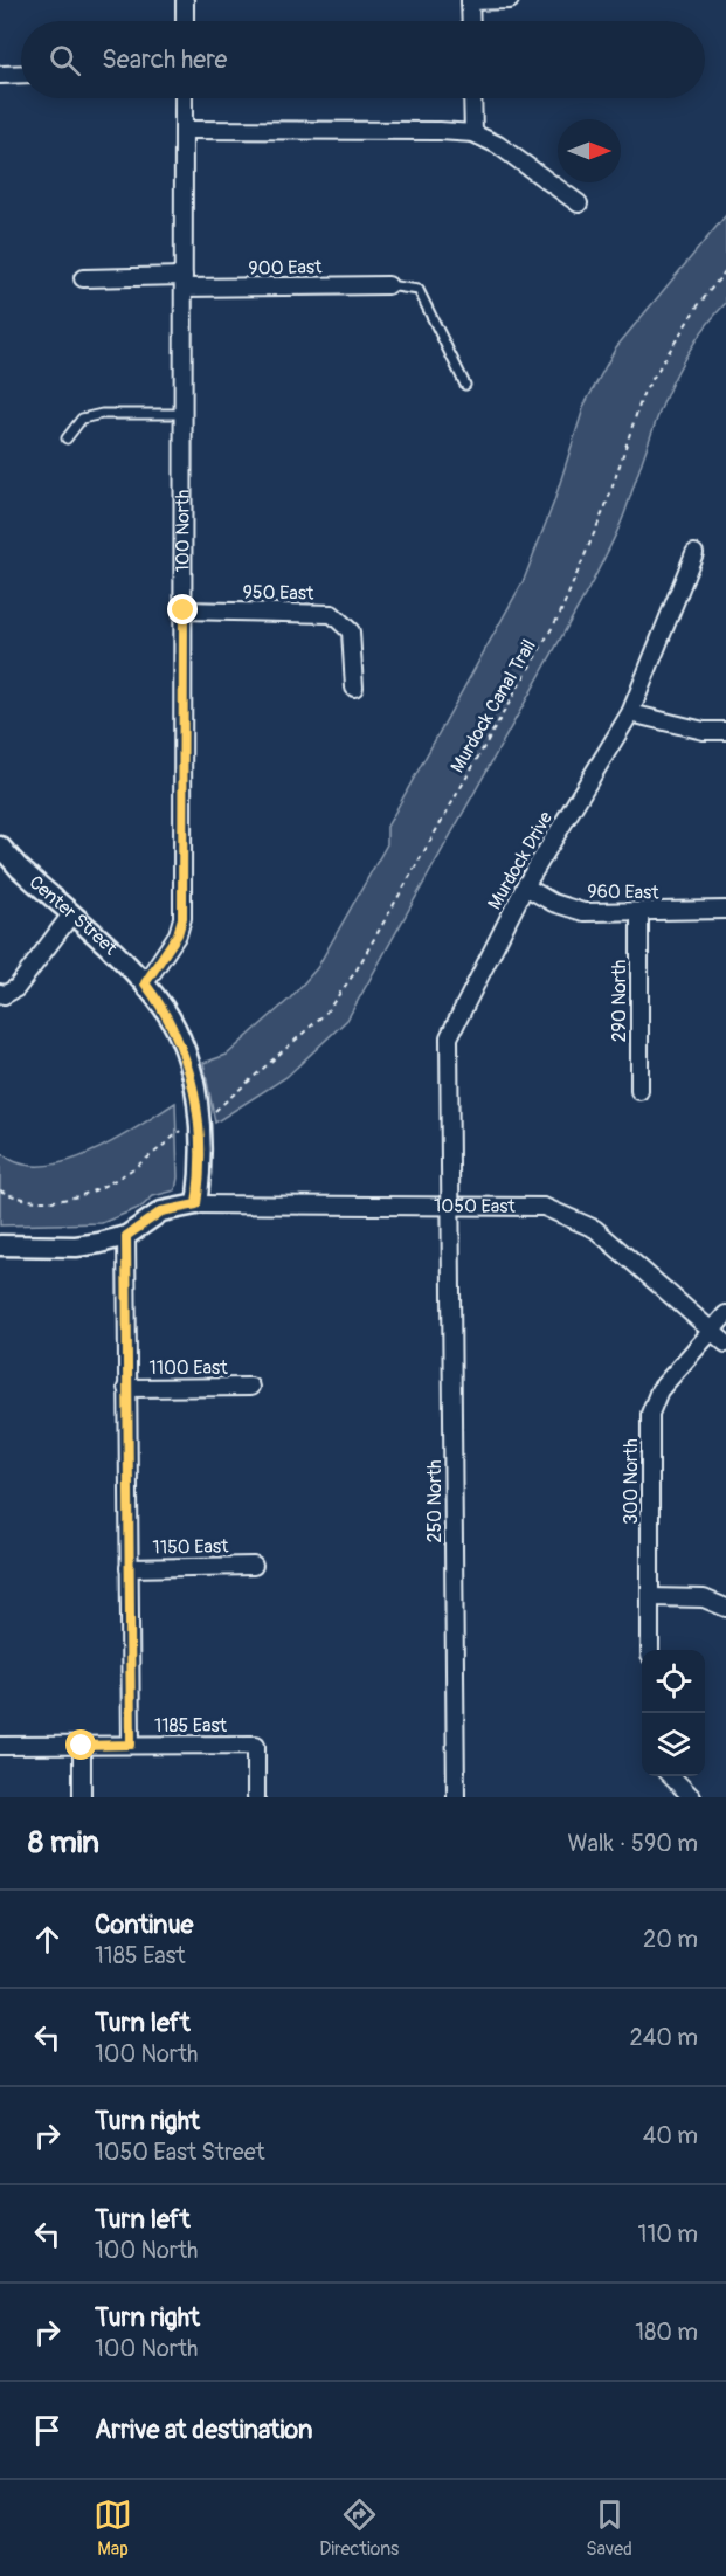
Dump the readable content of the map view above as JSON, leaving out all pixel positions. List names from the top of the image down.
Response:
{
  "streets": {
    "street": [
      "900 East",
      "100 North",
      "950 East",
      "Murdock Drive",
      "960 East",
      "Center Street",
      "290 North",
      "1050 East",
      "1100 East",
      "300 North",
      "250 North",
      "1150 East",
      "1185 East"
    ],
    "path": ["Murdock Canal Trail"]
  },
  "crossings": [
    ["900 East", "100 North"],
    ["100 North", "950 East"],
    ["100 North", "Center Street"],
    ["Murdock Drive", "960 East"],
    ["Murdock Drive", "1050 East"],
    ["Murdock Drive", "250 North"],
    ["960 East", "290 North"],
    ["1050 East", "300 North"],
    ["1050 East", "250 North"]
  ],
  "north": "right",
  "page": {
    "search": "Search here",
    "heading": ["8 min", "Walk · 590 m"],
    "list": [
      ["Continue", "1185 East", "20 m"],
      ["Turn left", "100 North", "240 m"],
      ["Turn right", "1050 East Street", "40 m"],
      ["Turn left", "100 North", "110 m"],
      ["Turn right", "100 North", "180 m"],
      "Arrive at destination"
    ],
    "nav": ["Map", "Directions", "Saved"]
  }
}
